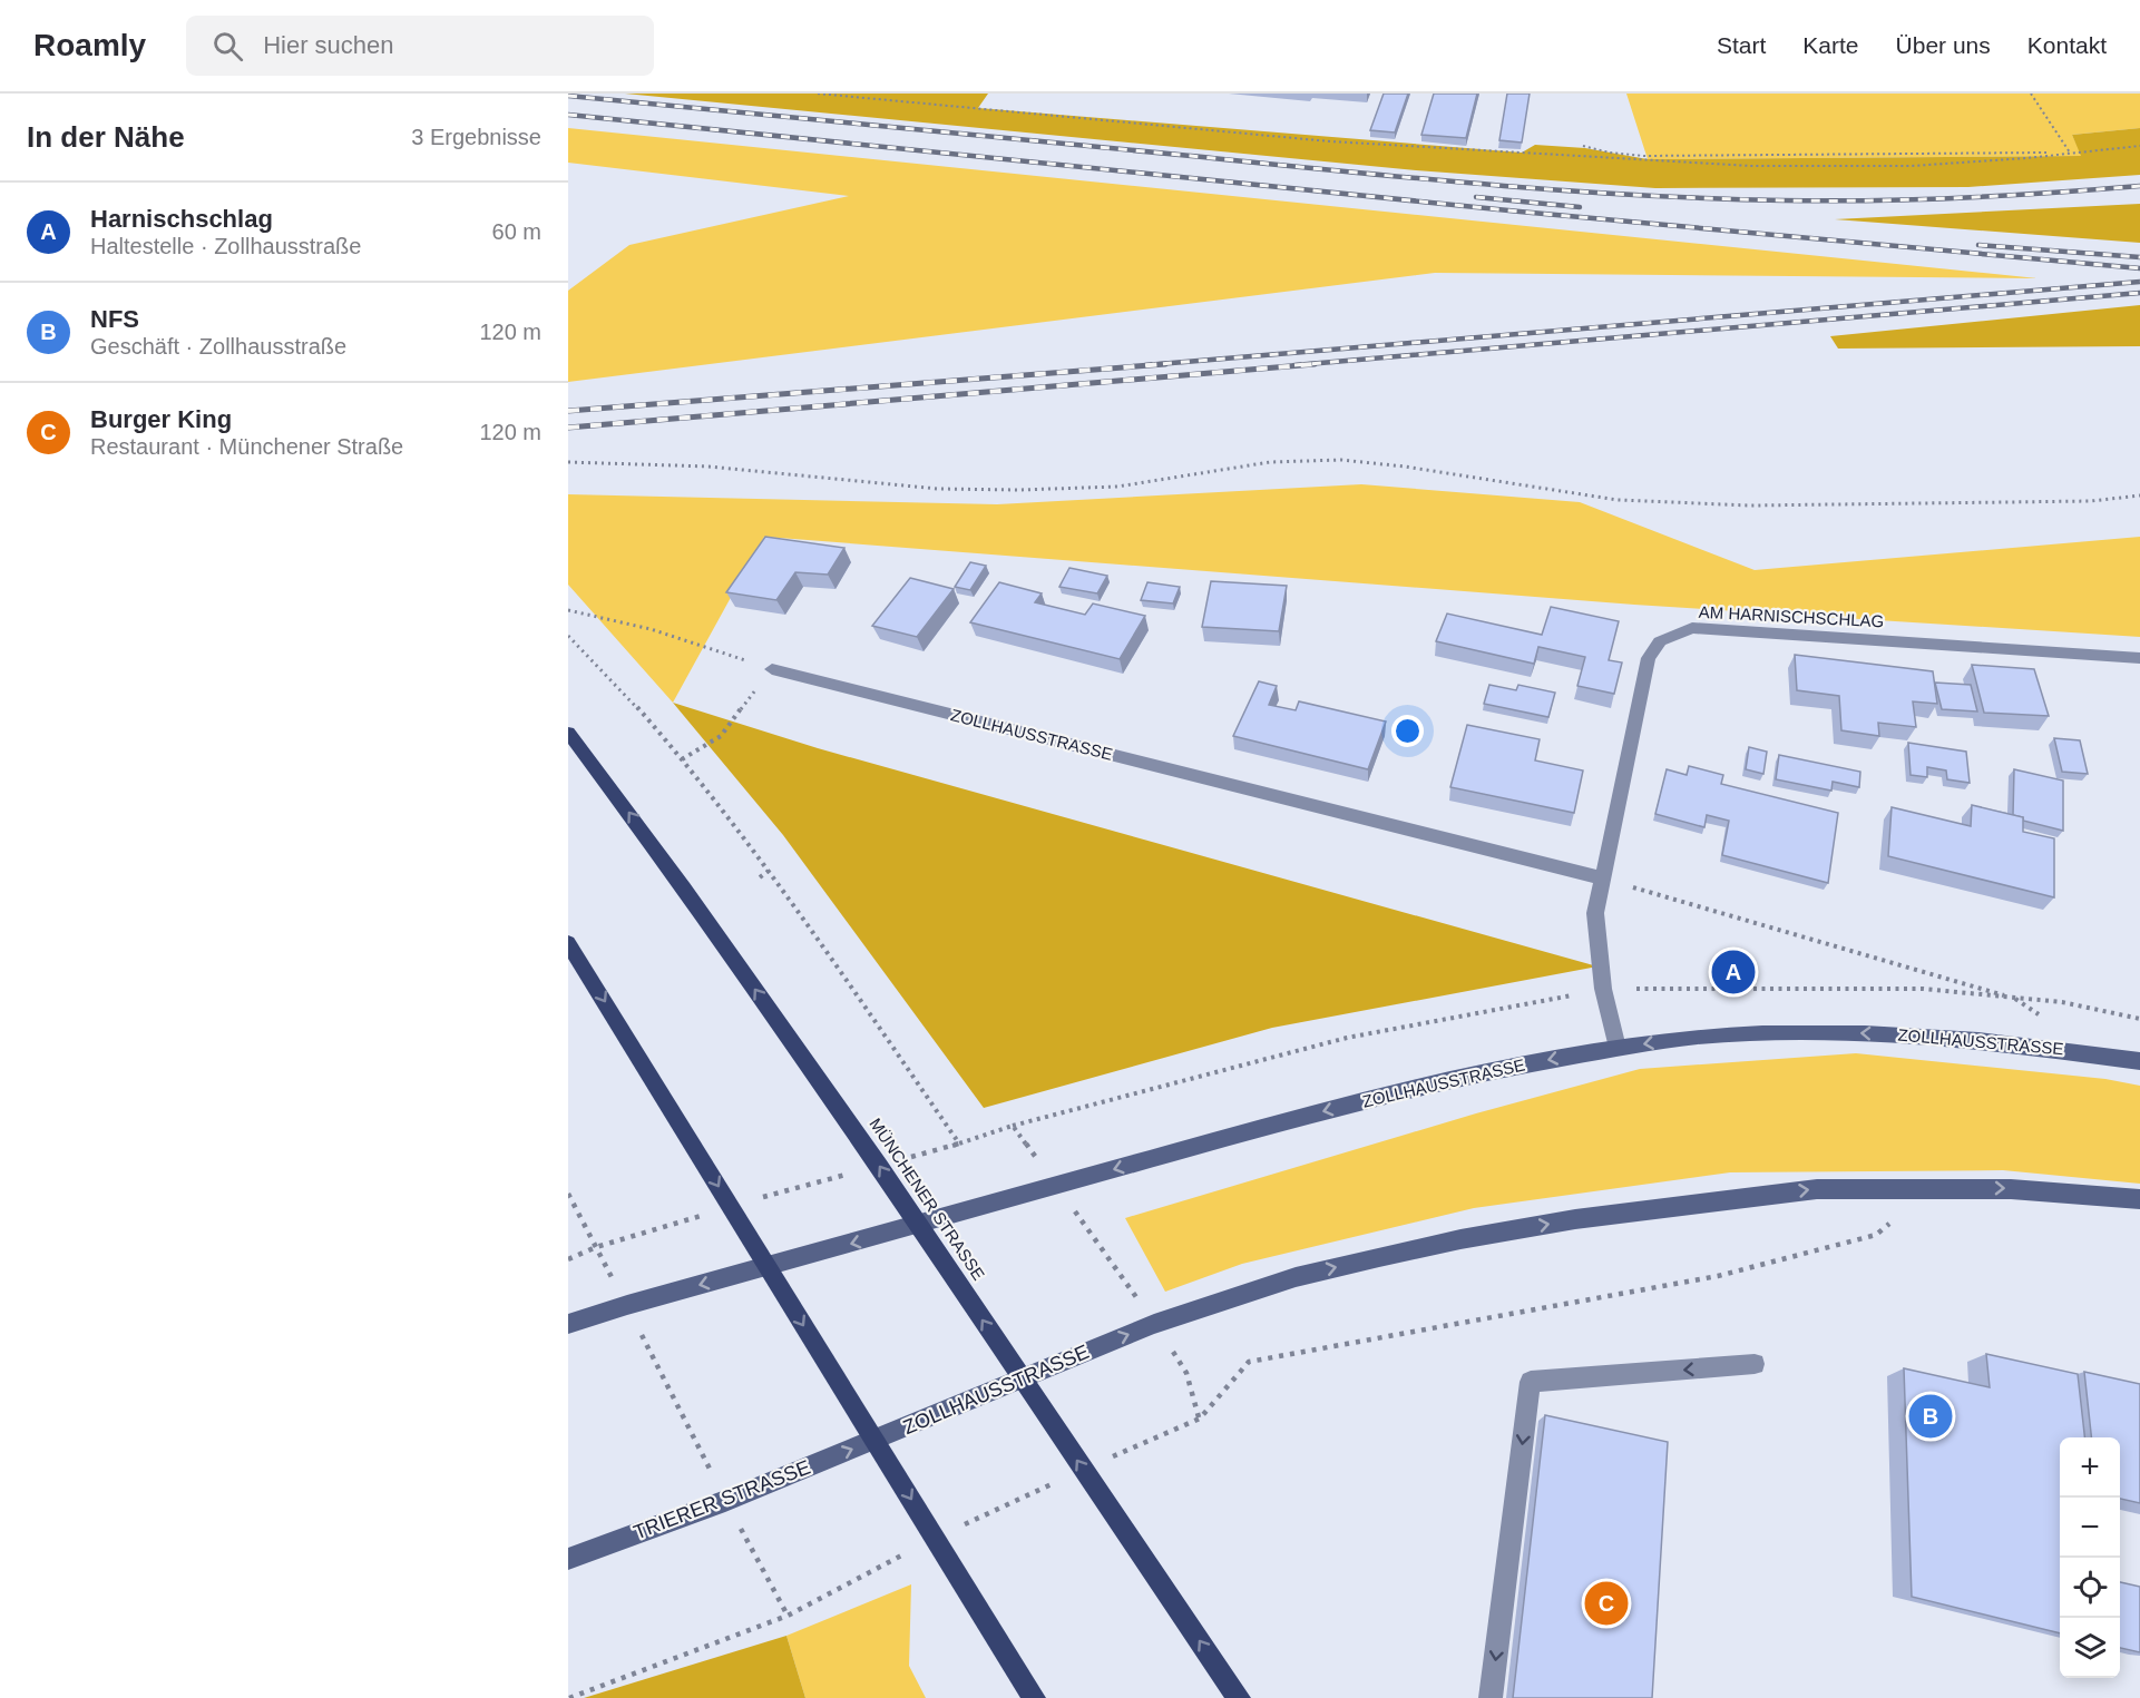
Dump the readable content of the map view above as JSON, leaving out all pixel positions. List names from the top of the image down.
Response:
{
  "streets": {
    "main road": ["ZOLLHAUSSTRASSE", "MÜNCHENER STRASSE", "TRIERER STRASSE"],
    "street": ["AM HARNISCHSCHLAG"]
  },
  "crossings": [
    ["AM HARNISCHSCHLAG", "ZOLLHAUSSTRASSE"],
    ["ZOLLHAUSSTRASSE", "MÜNCHENER STRASSE"],
    ["ZOLLHAUSSTRASSE", "TRIERER STRASSE"]
  ],
  "one_way": ["TRIERER STRASSE"],
  "page": {
    "header": "Roamly",
    "search": "Hier suchen",
    "nav": [
      "Start",
      "Karte",
      "Über uns",
      "Kontakt"
    ],
    "heading": ["In der Nähe", "3 Ergebnisse"],
    "list": [
      {
        "mark": "A",
        "name": "Harnischschlag",
        "note": "Haltestelle · Zollhausstraße",
        "value": "60 m"
      },
      {
        "mark": "B",
        "name": "NFS",
        "note": "Geschäft · Zollhausstraße",
        "value": "120 m"
      },
      {
        "mark": "C",
        "name": "Burger King",
        "note": "Restaurant · Münchener Straße",
        "value": "120 m"
      }
    ],
    "pins": ["A", "B", "C"],
    "map_buttons": ["+", "−"]
  }
}
